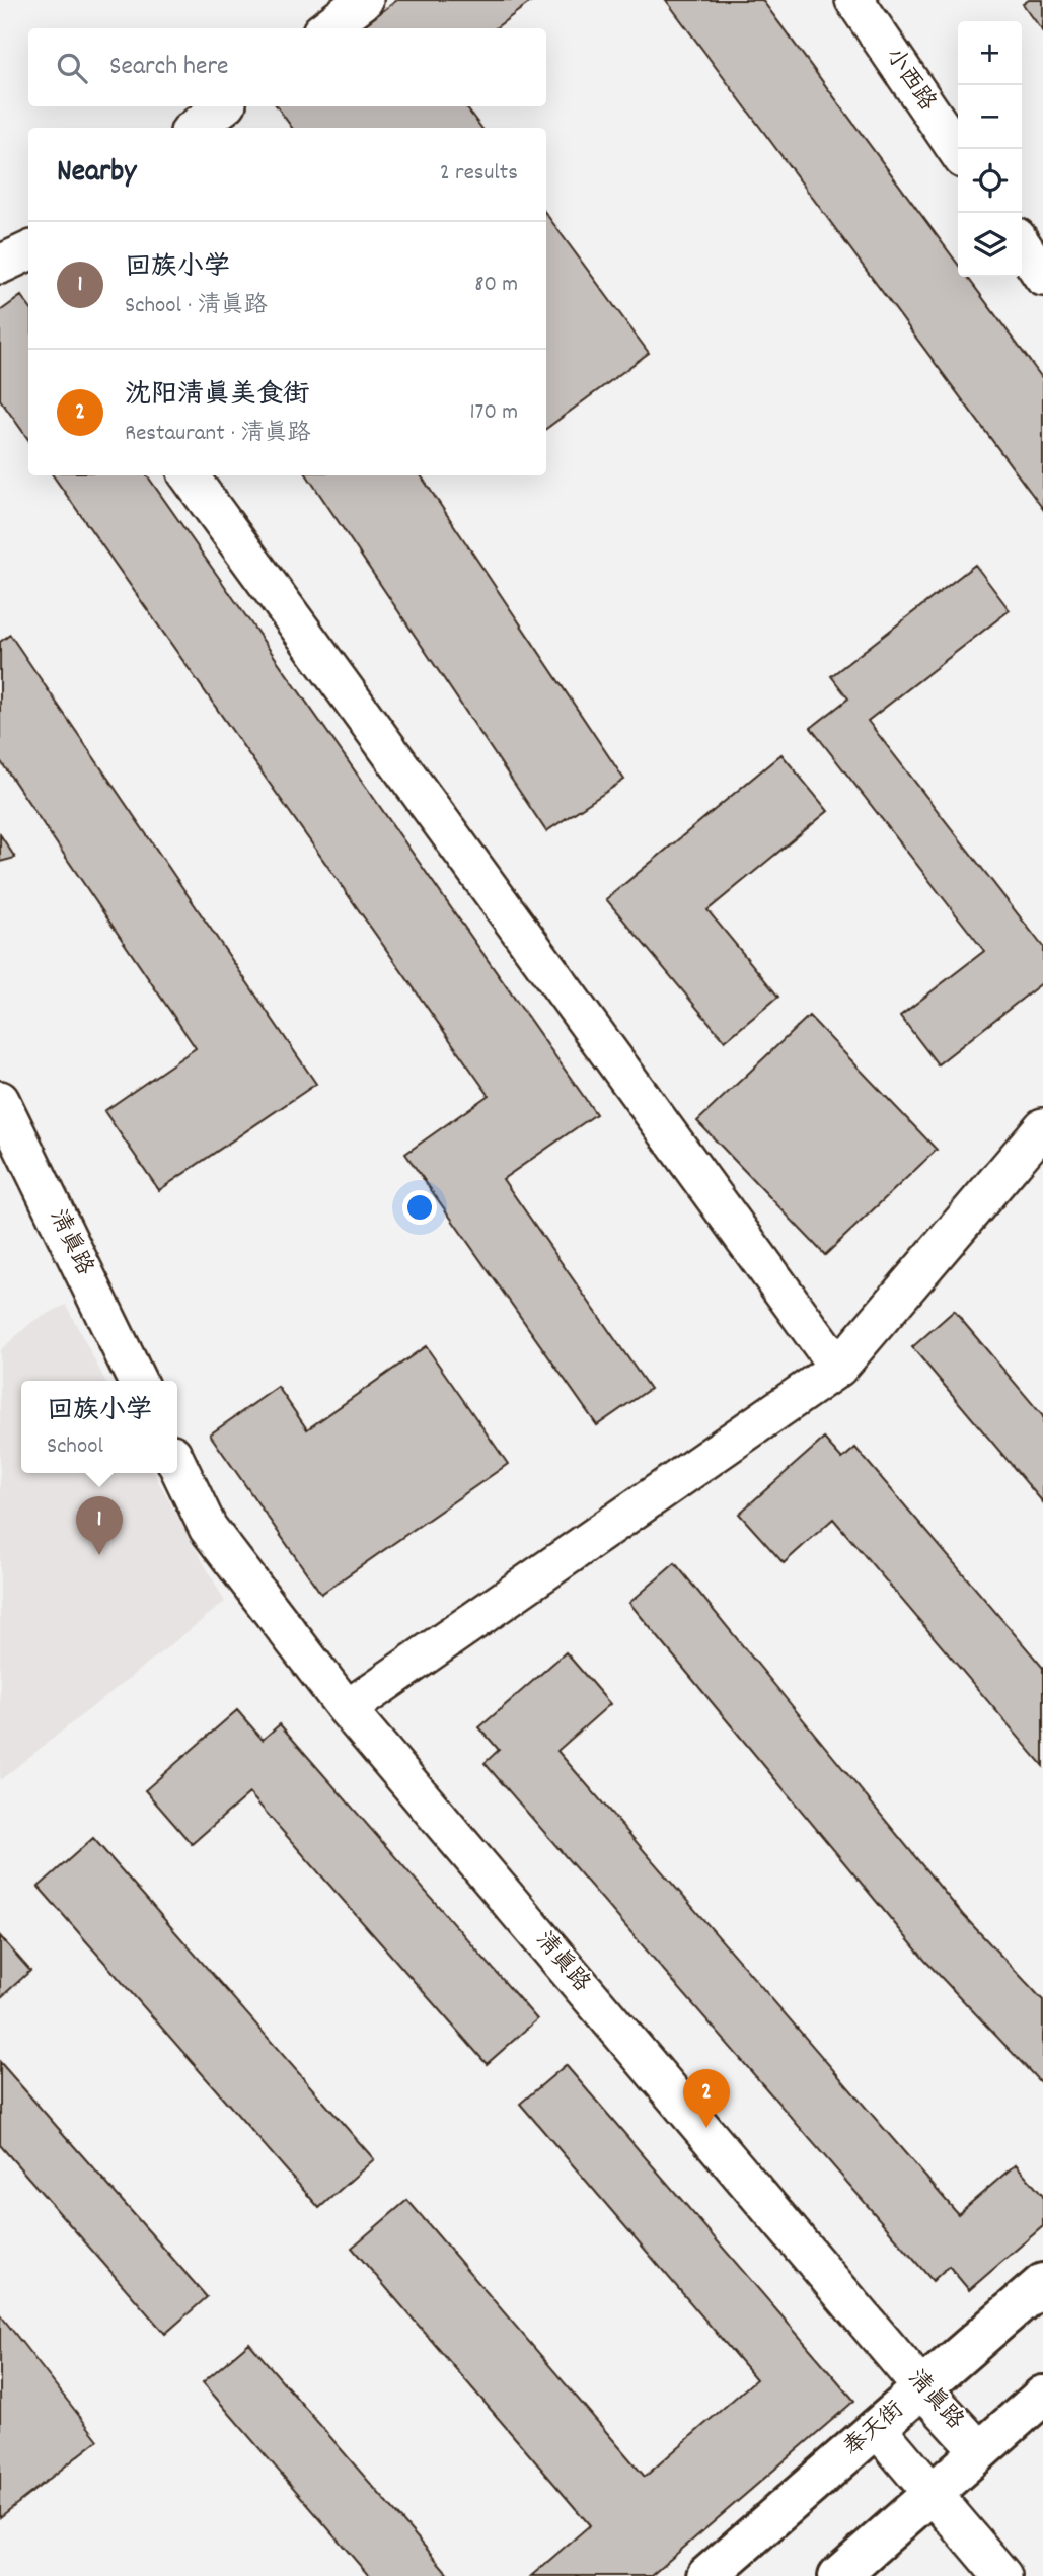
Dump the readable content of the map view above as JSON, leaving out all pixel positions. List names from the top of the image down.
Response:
{
  "streets": {
    "main road": ["奉天街"],
    "street": ["小西路", "清真路"]
  },
  "crossings": [
    ["清真路", "奉天街"]
  ],
  "page": {
    "map_buttons": ["+", "−"],
    "search": "Search here",
    "heading": ["Nearby", "2 results"],
    "list": [
      {
        "mark": "1",
        "name": "回族小学",
        "note": "School · 清真路",
        "value": "80 m"
      },
      {
        "mark": "2",
        "name": "沈阳清真美食街",
        "note": "Restaurant · 清真路",
        "value": "170 m"
      }
    ],
    "popup": ["回族小学", "School"],
    "pins": ["1", "2"]
  }
}
